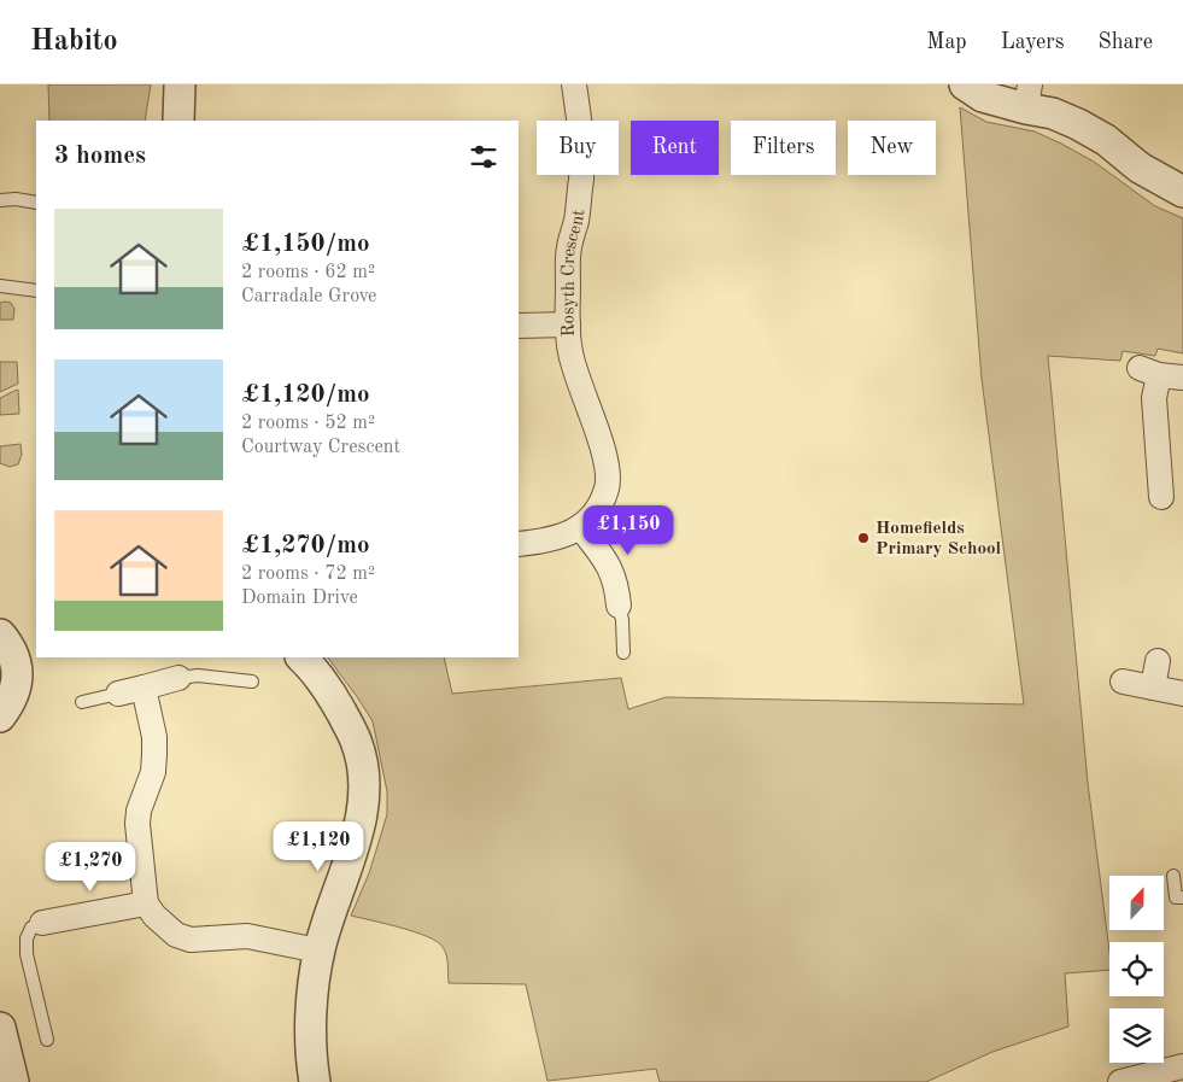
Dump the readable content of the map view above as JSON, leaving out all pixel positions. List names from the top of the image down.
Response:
{
  "streets": {
    "street": ["Rosyth Crescent"]
  },
  "places": ["Homefields Primary School"],
  "north": "top",
  "page": {
    "header": "Habito",
    "nav": ["Map", "Layers", "Share"],
    "chip": [
      "Buy",
      "Rent",
      "Filters",
      "New"
    ],
    "heading": "3 homes",
    "list": [
      {
        "name": "£1,150/mo",
        "note": "2 rooms · 62 m² · Carradale Grove"
      },
      {
        "name": "£1,120/mo",
        "note": "2 rooms · 52 m² · Courtway Crescent"
      },
      {
        "name": "£1,270/mo",
        "note": "2 rooms · 72 m² · Domain Drive"
      }
    ],
    "price": ["£1,150", "£1,120", "£1,270"]
  }
}
